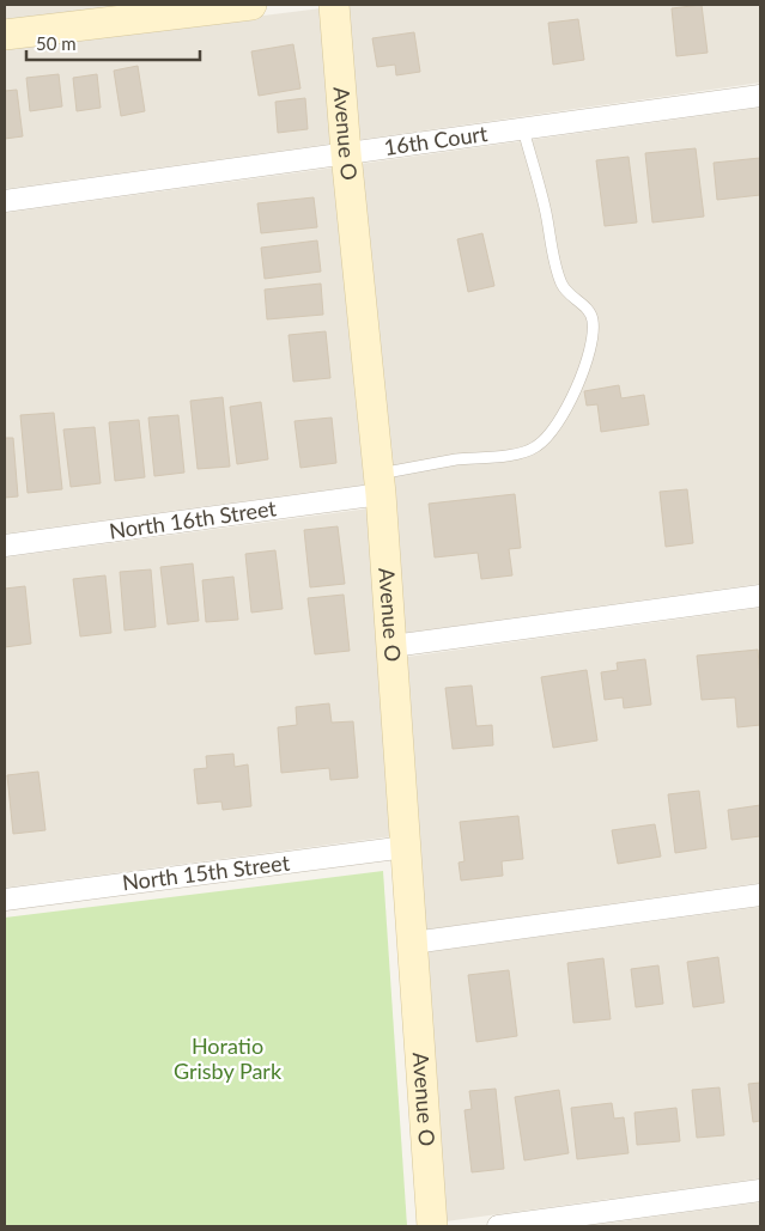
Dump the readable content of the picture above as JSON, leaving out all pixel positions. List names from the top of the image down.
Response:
{
  "streets": {
    "street": [
      "Avenue O",
      "16th Court",
      "North 16th Street",
      "North 15th Street"
    ]
  },
  "crossings": [
    ["Avenue O", "16th Court"],
    ["Avenue O", "North 16th Street"],
    ["Avenue O", "North 15th Street"]
  ],
  "parks": ["Horatio Grisby Park"],
  "scale_bar": "50 m"
}
